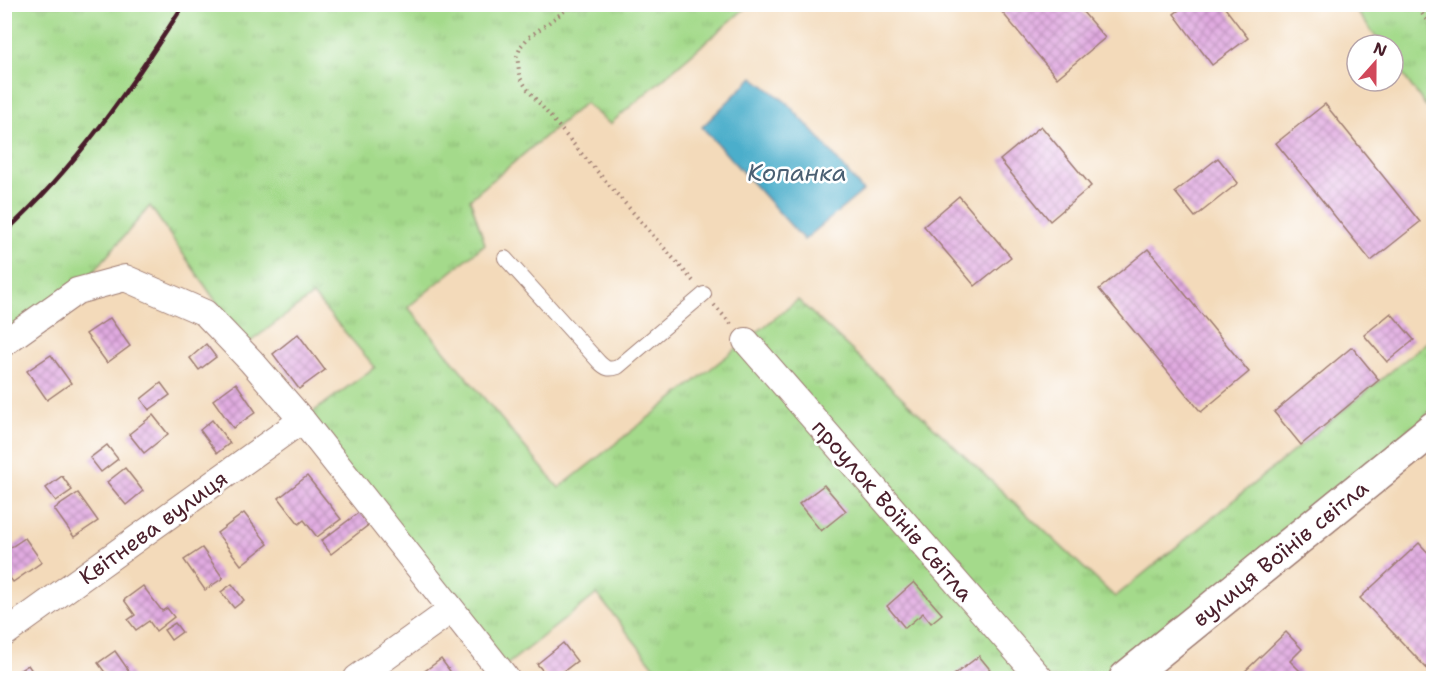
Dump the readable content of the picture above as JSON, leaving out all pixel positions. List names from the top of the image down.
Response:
{
  "streets": {
    "street": ["проулок Воїнів Світла", "Квітнева вулиця", "вулиця Воїнів світла"]
  },
  "water": ["Копанка"],
  "north": "top"
}
